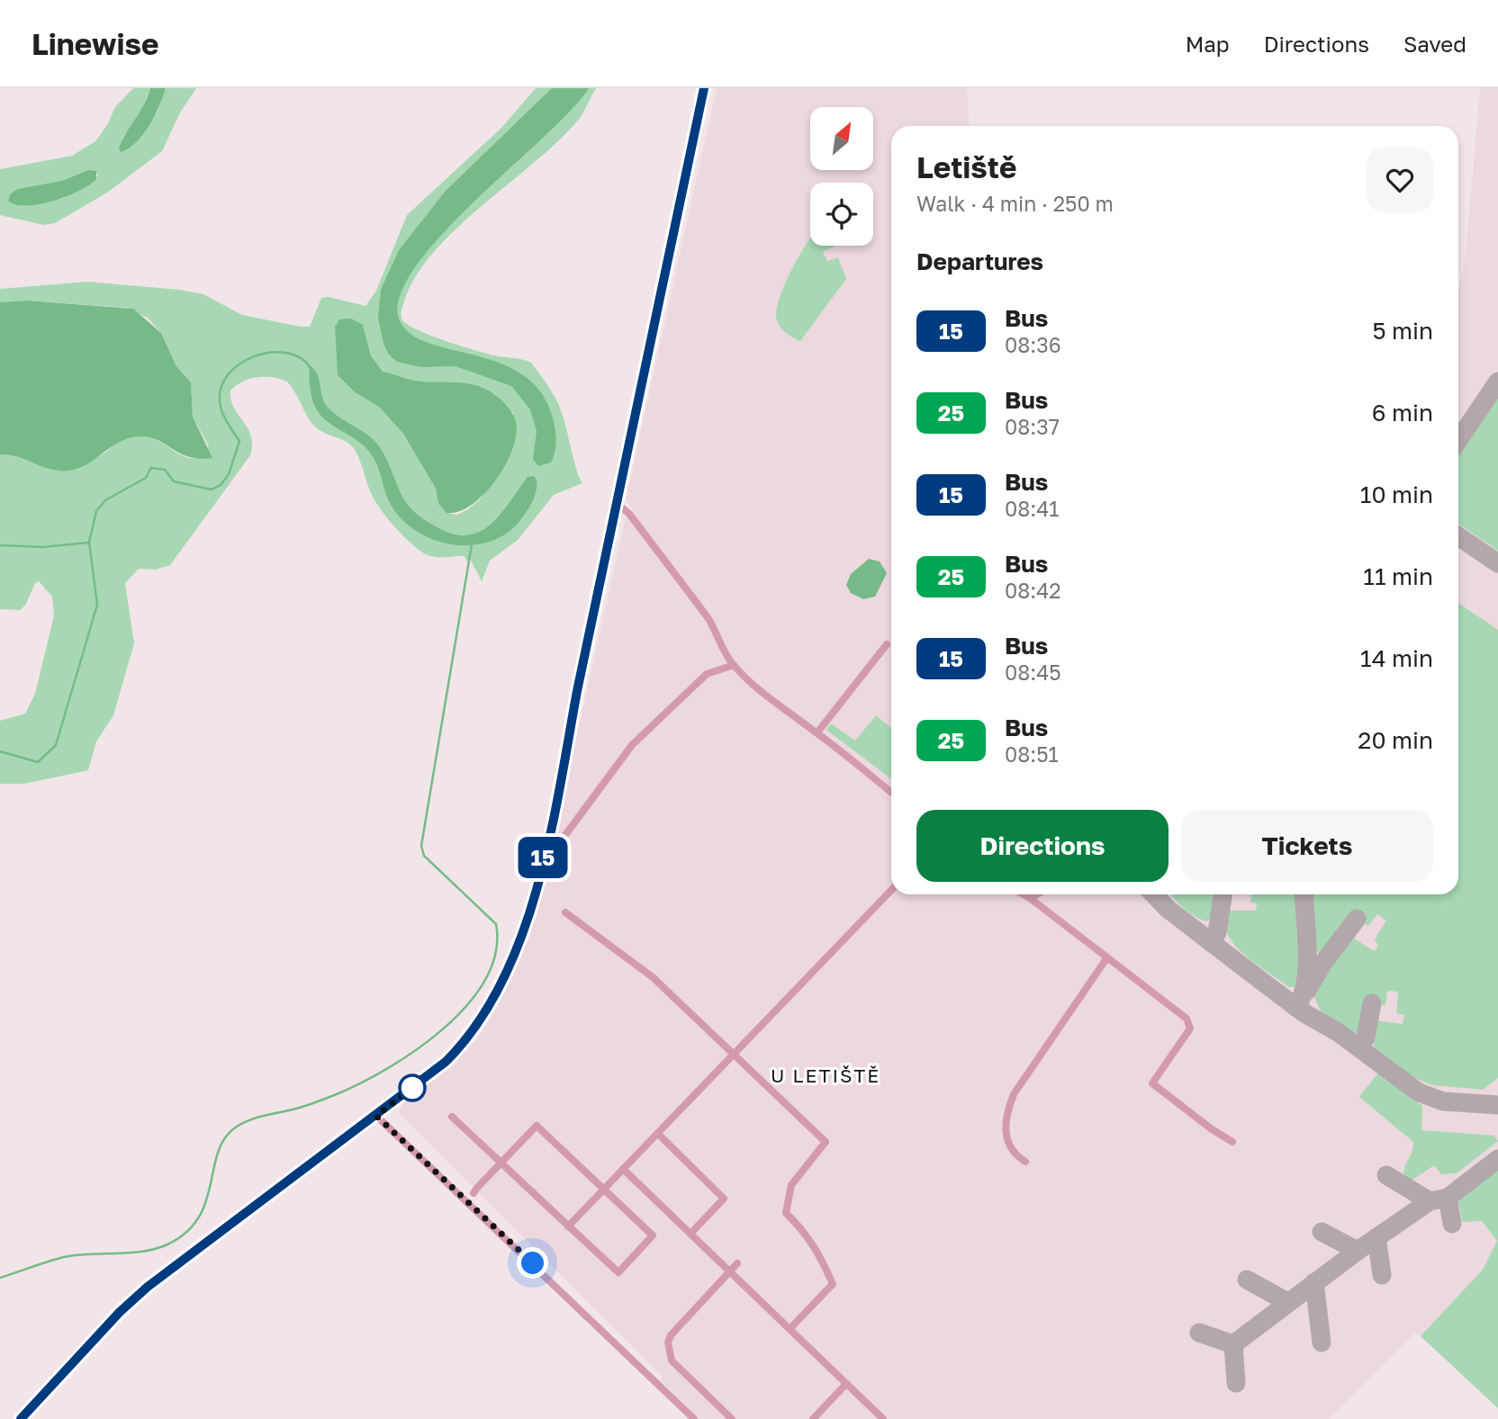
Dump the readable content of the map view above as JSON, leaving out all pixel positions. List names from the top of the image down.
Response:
{
  "districts": ["U LETIŠTĚ"],
  "lines": ["bus line 15"],
  "north": "top right",
  "page": {
    "header": "Linewise",
    "nav": ["Map", "Directions", "Saved"],
    "on_map": "15",
    "heading": [
      ["Letiště", "Walk · 4 min · 250 m"],
      "Departures"
    ],
    "list": [
      {
        "mark": "15",
        "name": "Bus",
        "note": "08:36",
        "value": "5 min"
      },
      {
        "mark": "25",
        "name": "Bus",
        "note": "08:37",
        "value": "6 min"
      },
      {
        "mark": "15",
        "name": "Bus",
        "note": "08:41",
        "value": "10 min"
      },
      {
        "mark": "25",
        "name": "Bus",
        "note": "08:42",
        "value": "11 min"
      },
      {
        "mark": "15",
        "name": "Bus",
        "note": "08:45",
        "value": "14 min"
      },
      {
        "mark": "25",
        "name": "Bus",
        "note": "08:51",
        "value": "20 min"
      }
    ],
    "buttons": ["Directions", "Tickets"]
  }
}
